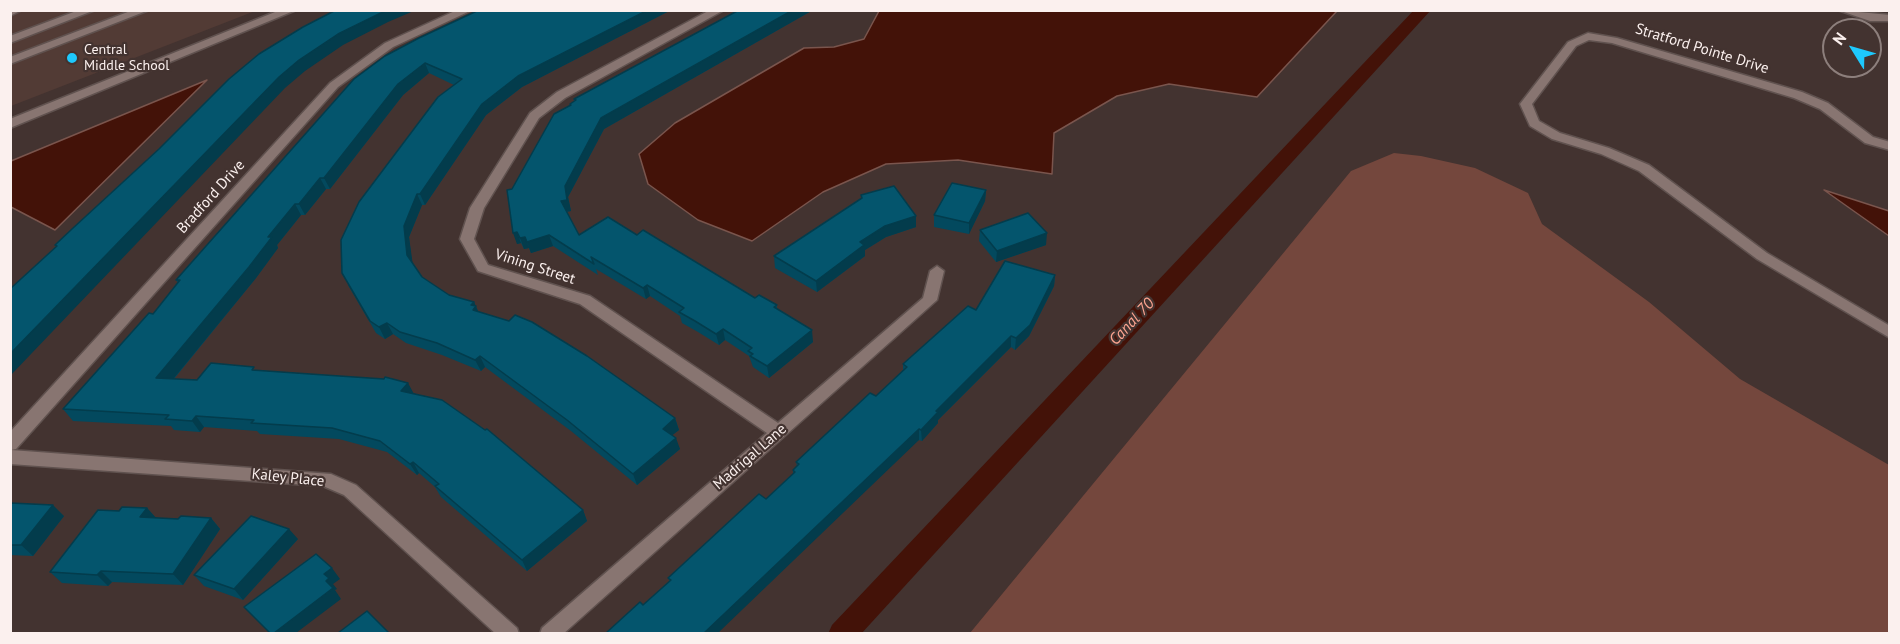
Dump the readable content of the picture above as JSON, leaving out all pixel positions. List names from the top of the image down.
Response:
{
  "streets": {
    "street": [
      "Stratford Pointe Drive",
      "Bradford Drive",
      "Vining Street",
      "Madrigal Lane",
      "Kaley Place"
    ]
  },
  "crossings": [
    ["Vining Street", "Madrigal Lane"]
  ],
  "water": ["Canal 70"],
  "places": ["Central Middle School"],
  "north": "top left"
}
